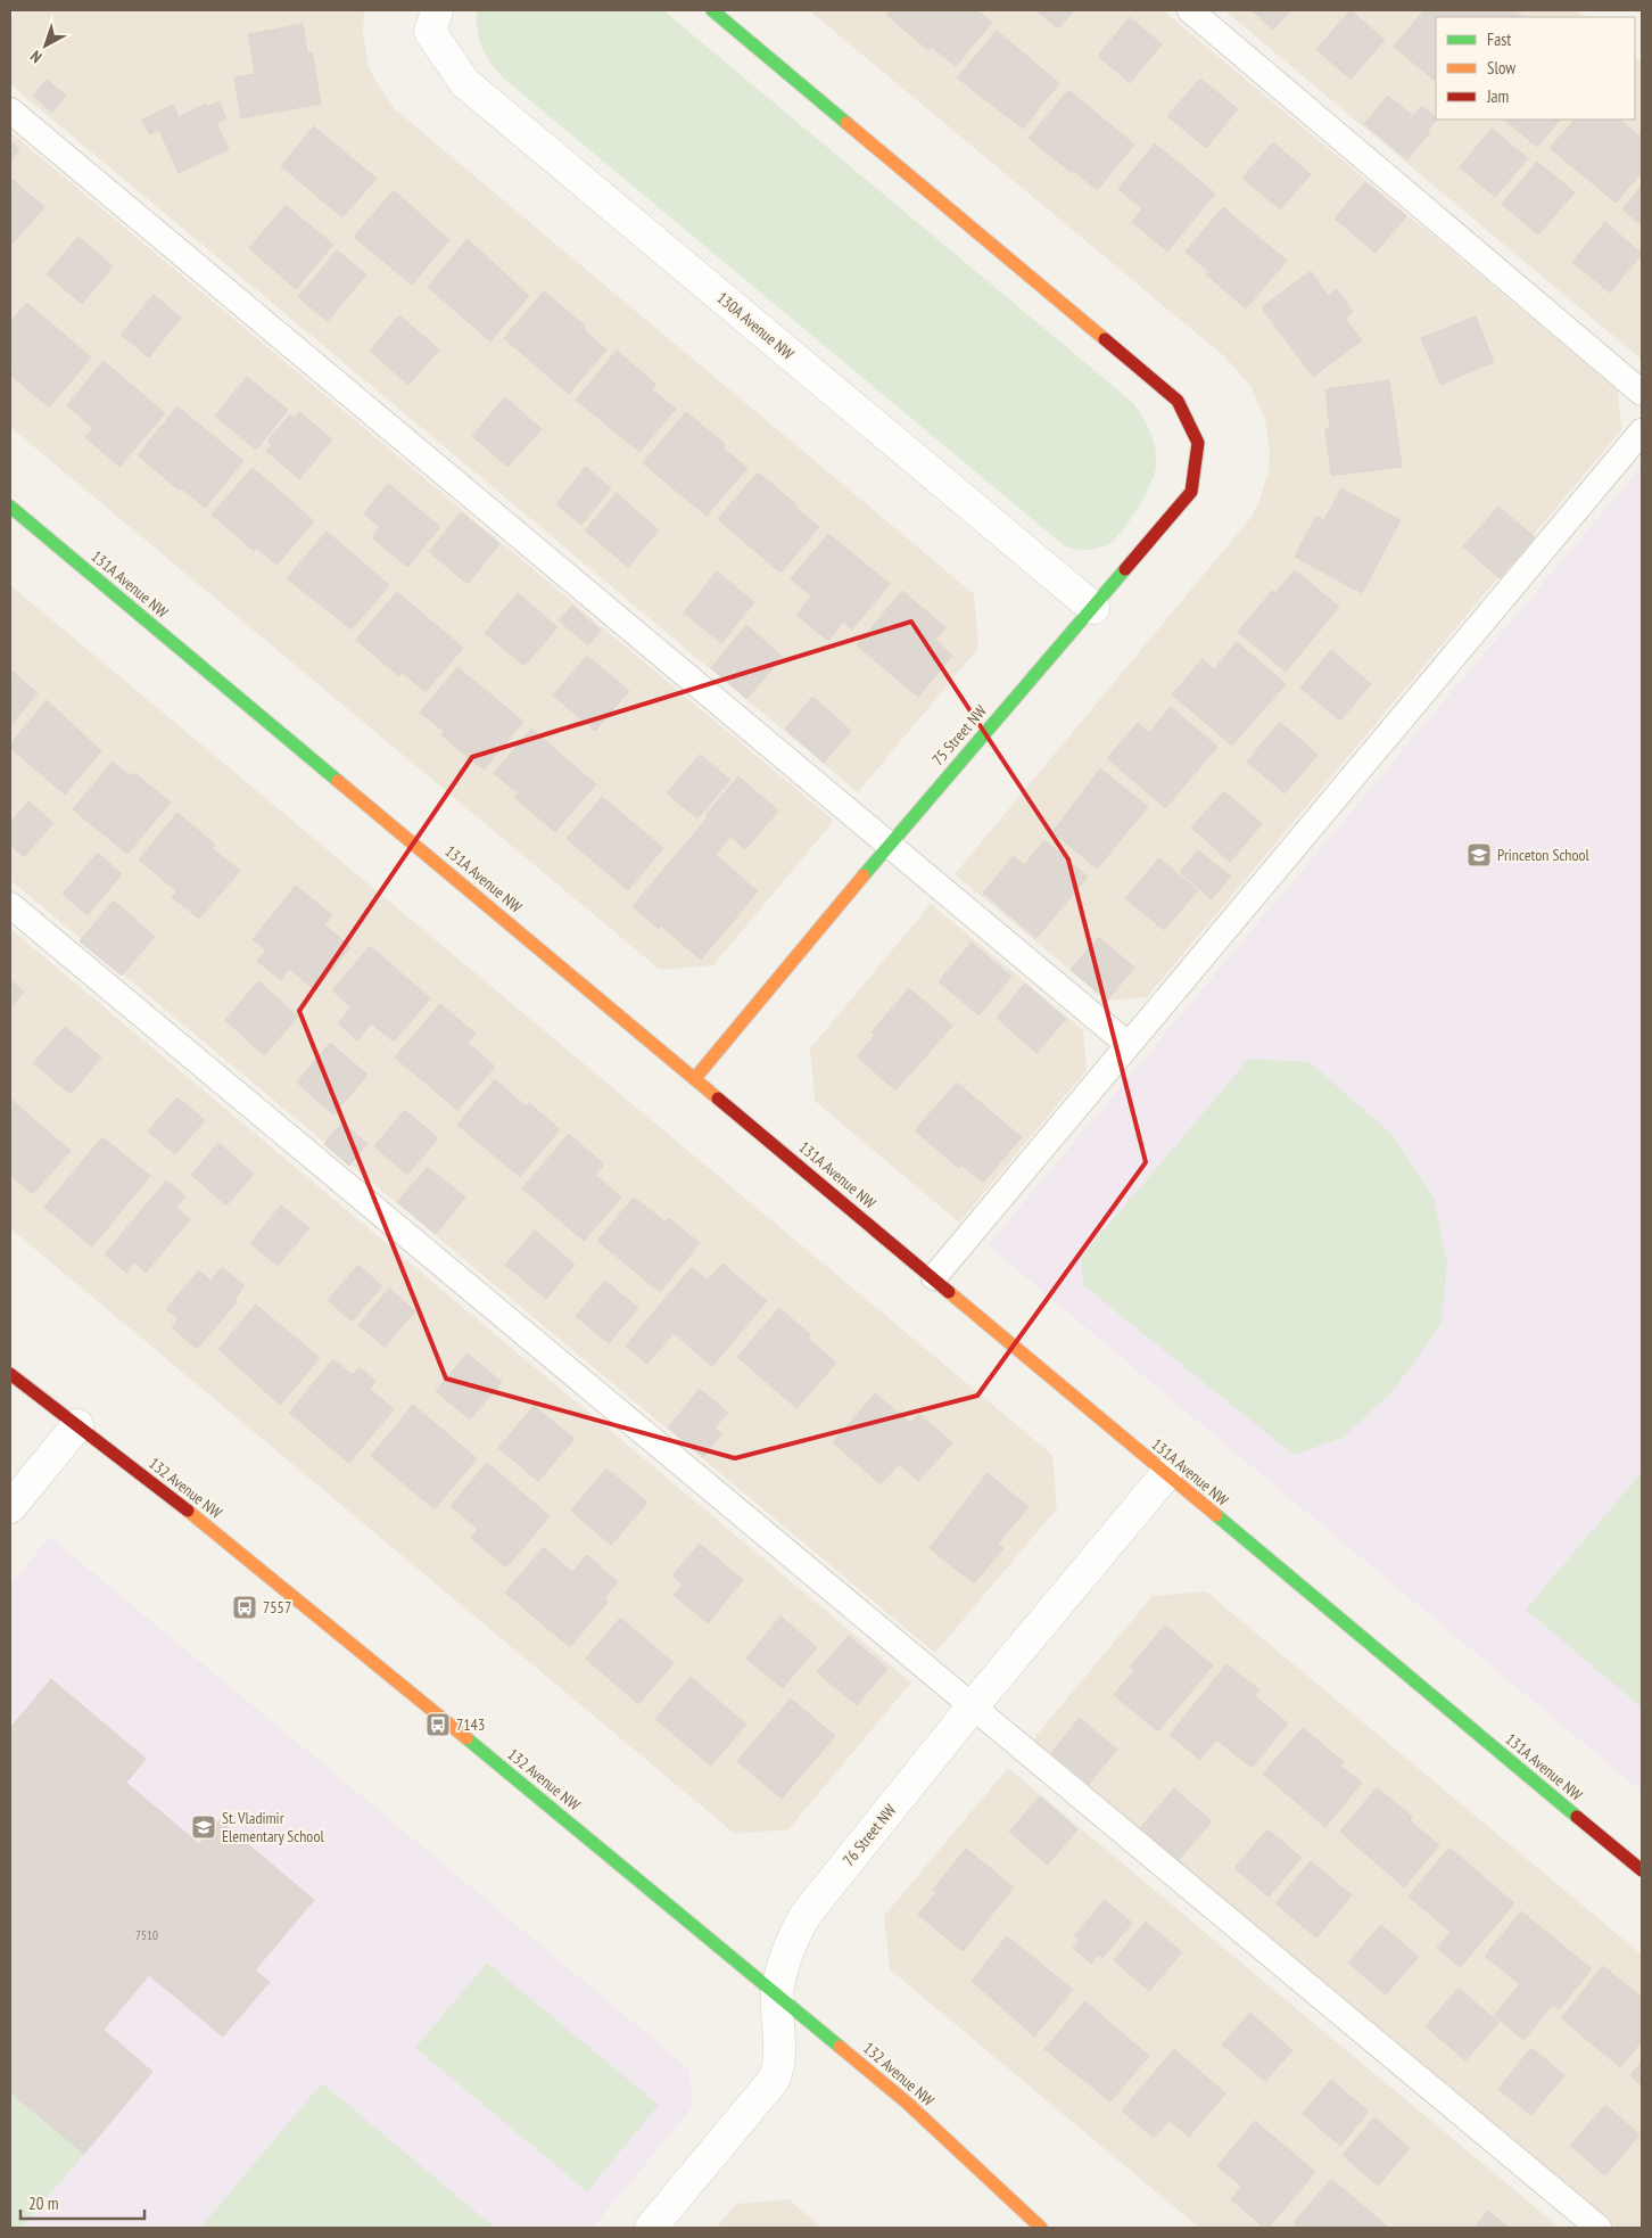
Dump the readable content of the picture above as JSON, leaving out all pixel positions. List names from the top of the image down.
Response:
{
  "streets": {
    "street": [
      "130A Avenue NW",
      "131A Avenue NW",
      "75 Street NW",
      "132 Avenue NW",
      "76 Street NW"
    ]
  },
  "crossings": [
    ["130A Avenue NW", "75 Street NW"],
    ["131A Avenue NW", "75 Street NW"],
    ["131A Avenue NW", "76 Street NW"],
    ["132 Avenue NW", "76 Street NW"]
  ],
  "places": {
    "school or university": ["Princeton School", "St. Vladimir Elementary School"],
    "bus stop": ["7557", "7143"]
  },
  "house_numbers": ["7510"],
  "legend": ["Fast", "Slow", "Jam"],
  "scale_bar": "20 m",
  "north": "bottom left"
}
